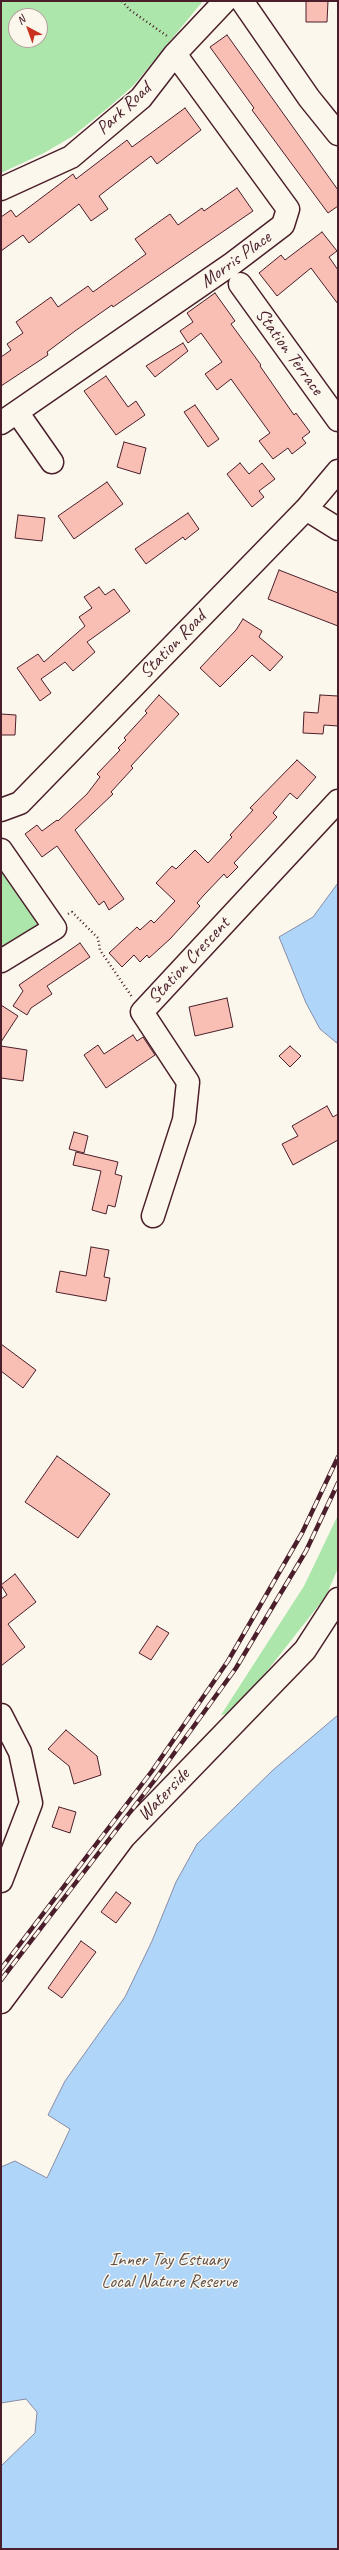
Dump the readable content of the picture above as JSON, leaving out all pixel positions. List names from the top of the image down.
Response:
{
  "streets": {
    "street": [
      "Park Road",
      "Morris Place",
      "Station Terrace",
      "Station Road",
      "Station Crescent",
      "Waterside"
    ]
  },
  "crossings": [
    ["Park Road", "Morris Place"]
  ],
  "parks": ["Inner Tay Estuary Local Nature Reserve"],
  "north": "top left"
}
